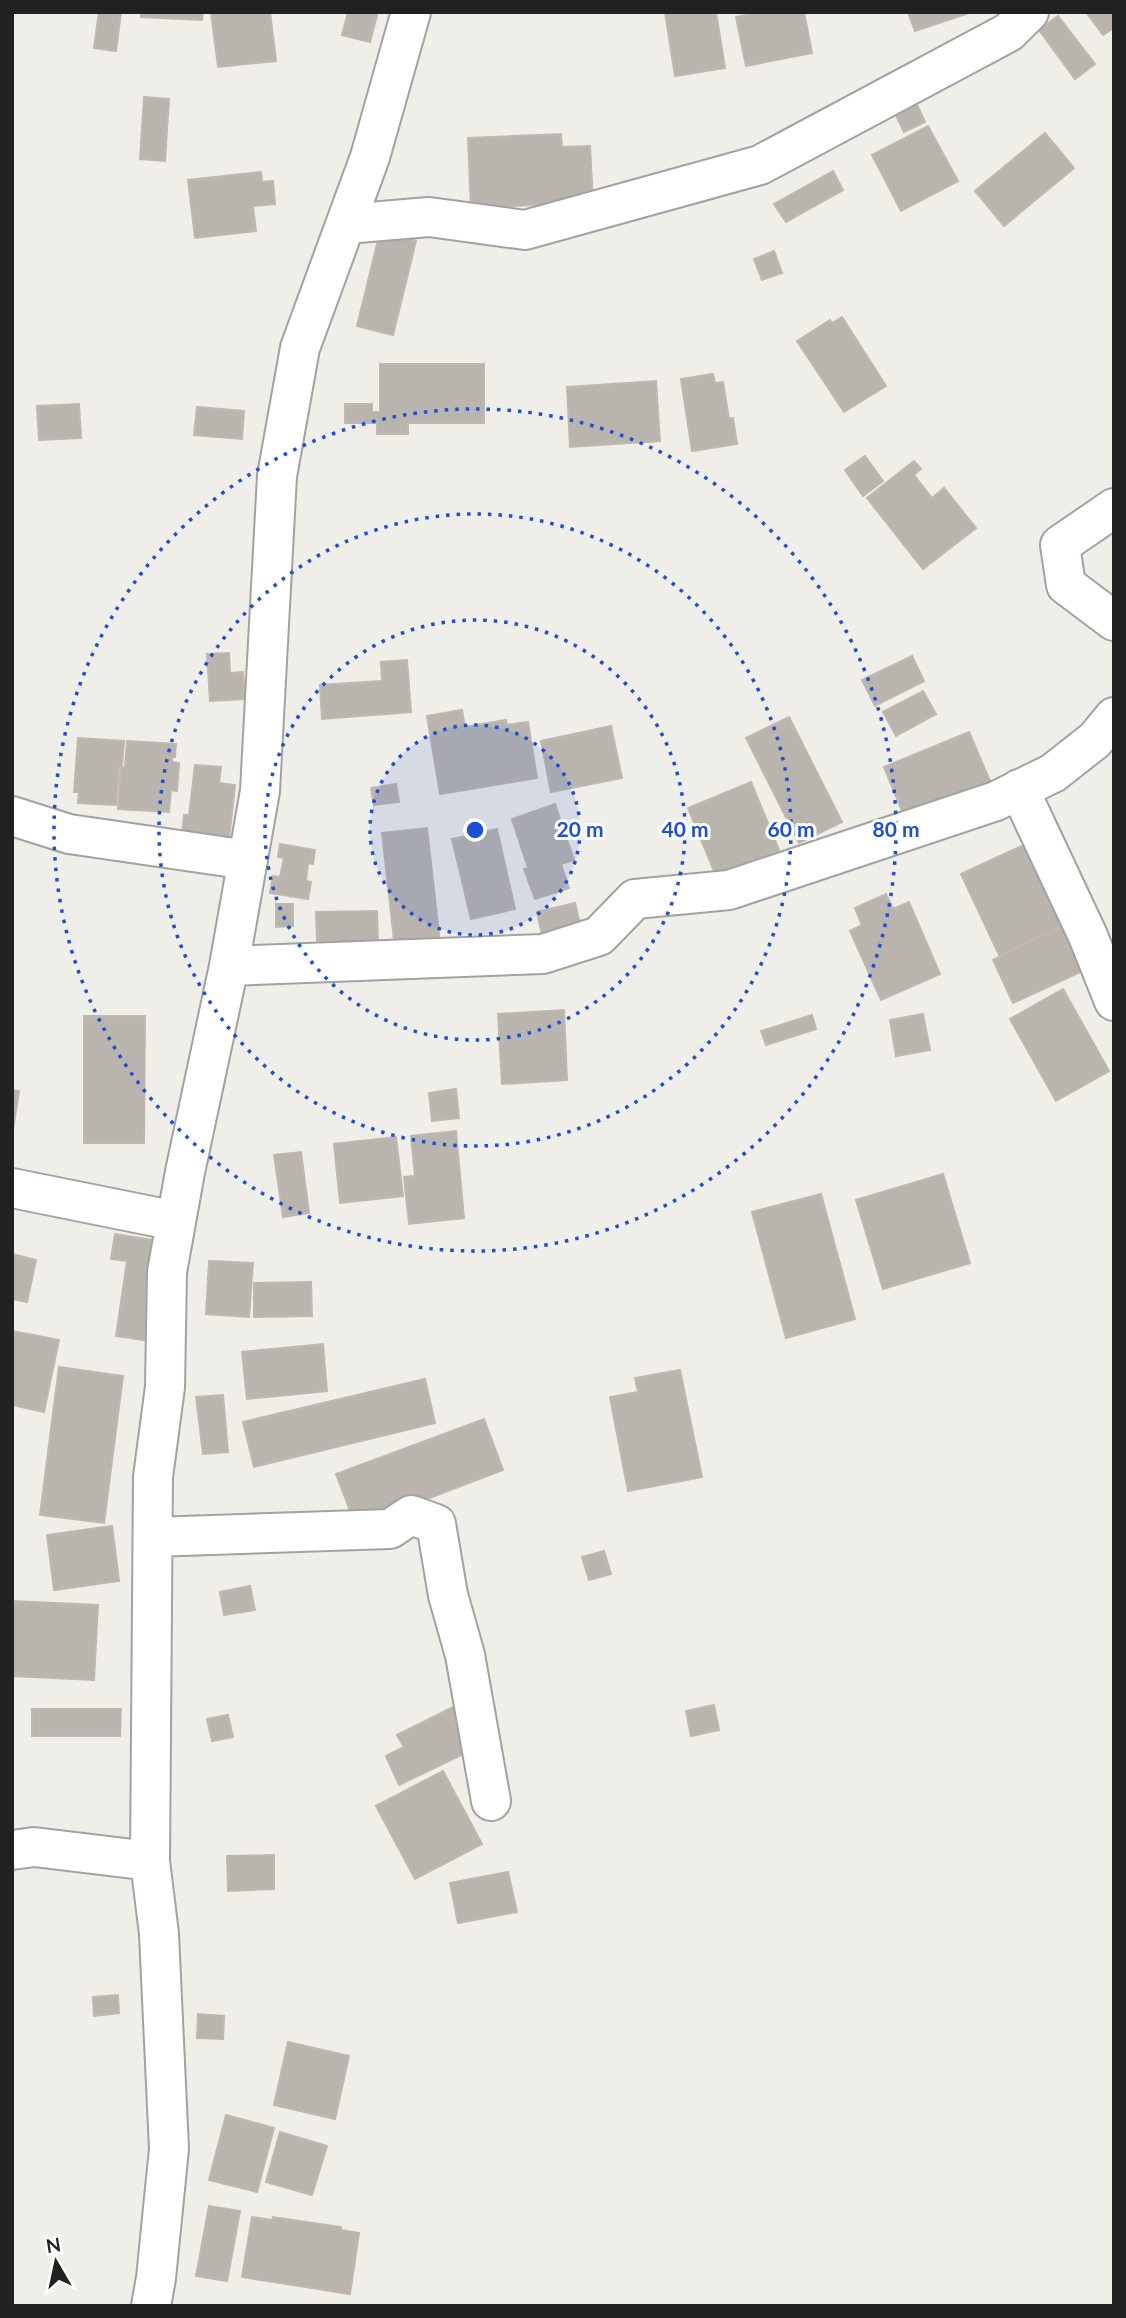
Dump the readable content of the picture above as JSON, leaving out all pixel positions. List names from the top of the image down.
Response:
{
  "north": "top",
  "rings": [
    "20 m",
    "40 m",
    "60 m",
    "80 m"
  ]
}
